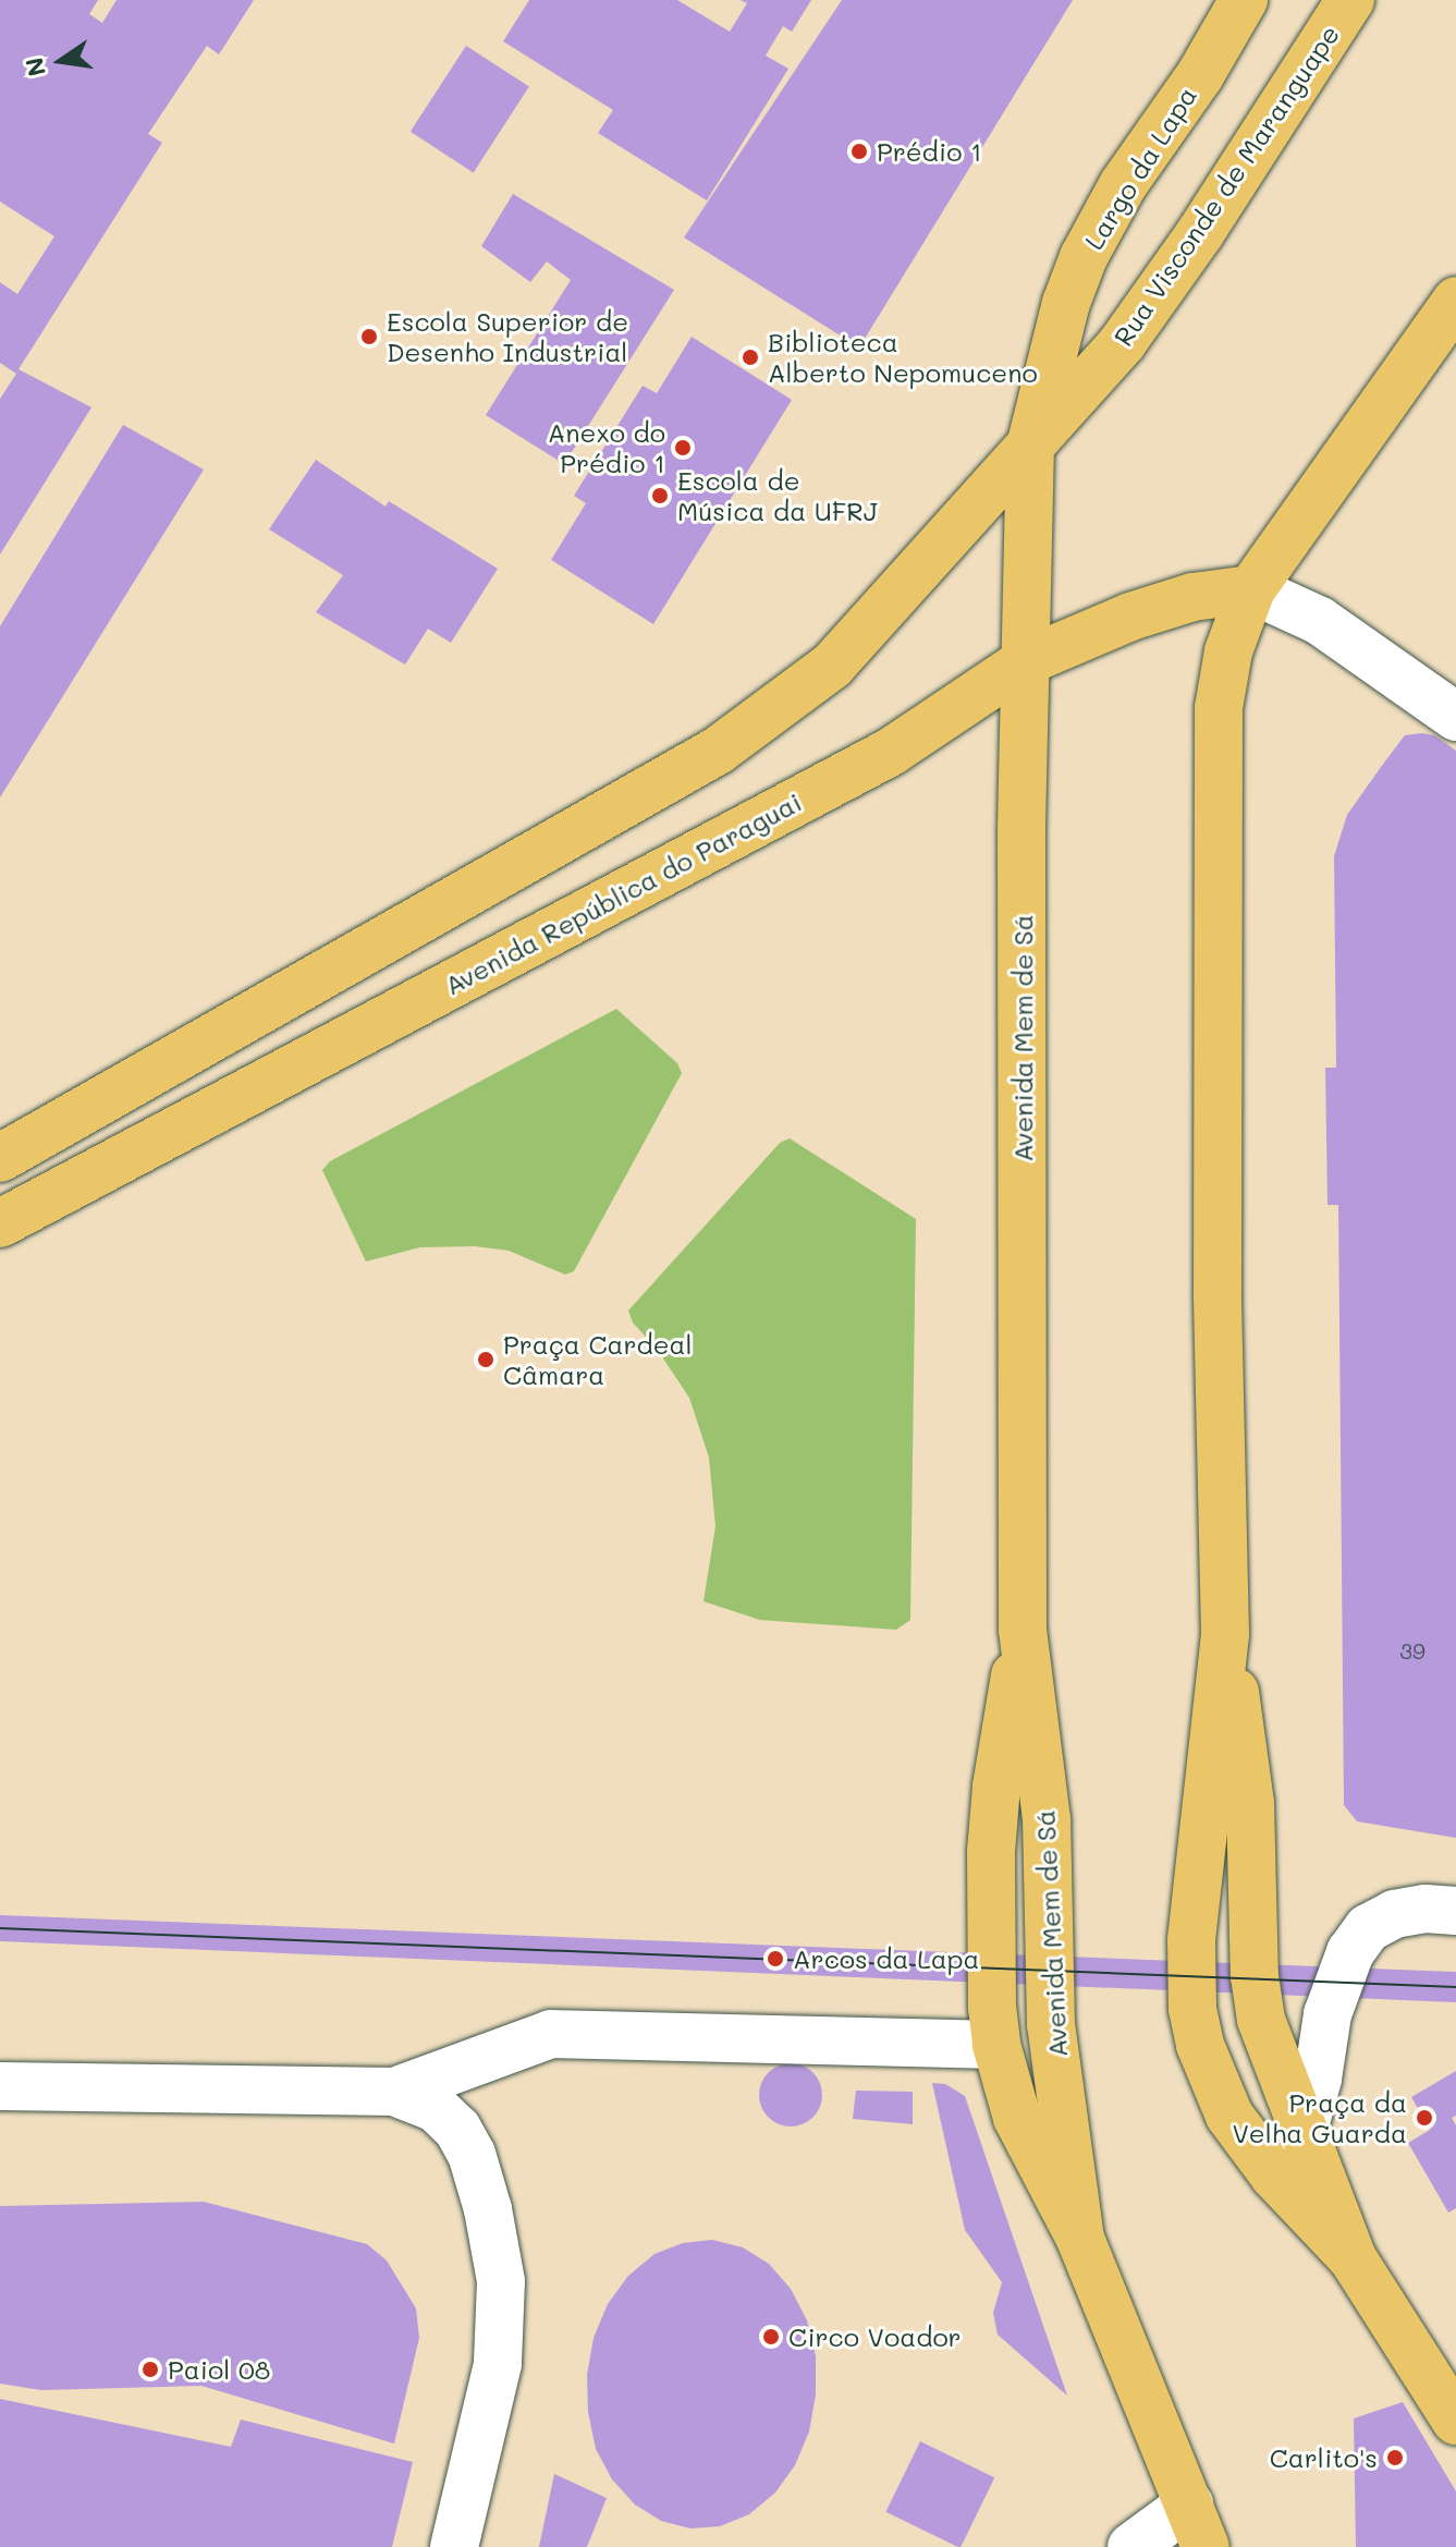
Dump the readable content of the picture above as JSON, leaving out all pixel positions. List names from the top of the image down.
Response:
{
  "streets": {
    "main road": [
      "Largo da Lapa",
      "Rua Visconde de Maranguape",
      "Avenida República do Paraguai",
      "Avenida Mem de Sá"
    ]
  },
  "crossings": [
    ["Largo da Lapa", "Rua Visconde de Maranguape"],
    ["Largo da Lapa", "Avenida Mem de Sá"],
    ["Rua Visconde de Maranguape", "Avenida Mem de Sá"],
    ["Avenida República do Paraguai", "Avenida Mem de Sá"]
  ],
  "places": [
    "Prédio 1",
    "Escola Superior de Desenho Industrial",
    "Biblioteca Alberto Nepomuceno",
    "Anexo do Prédio 1",
    "Escola de Música da UFRJ",
    "Praça Cardeal Câmara",
    "Arcos da Lapa",
    "Praça da Velha Guarda",
    "Circo Voador",
    "Paiol 08",
    "Carlito's"
  ],
  "house_numbers": ["39"],
  "north": "left"
}
